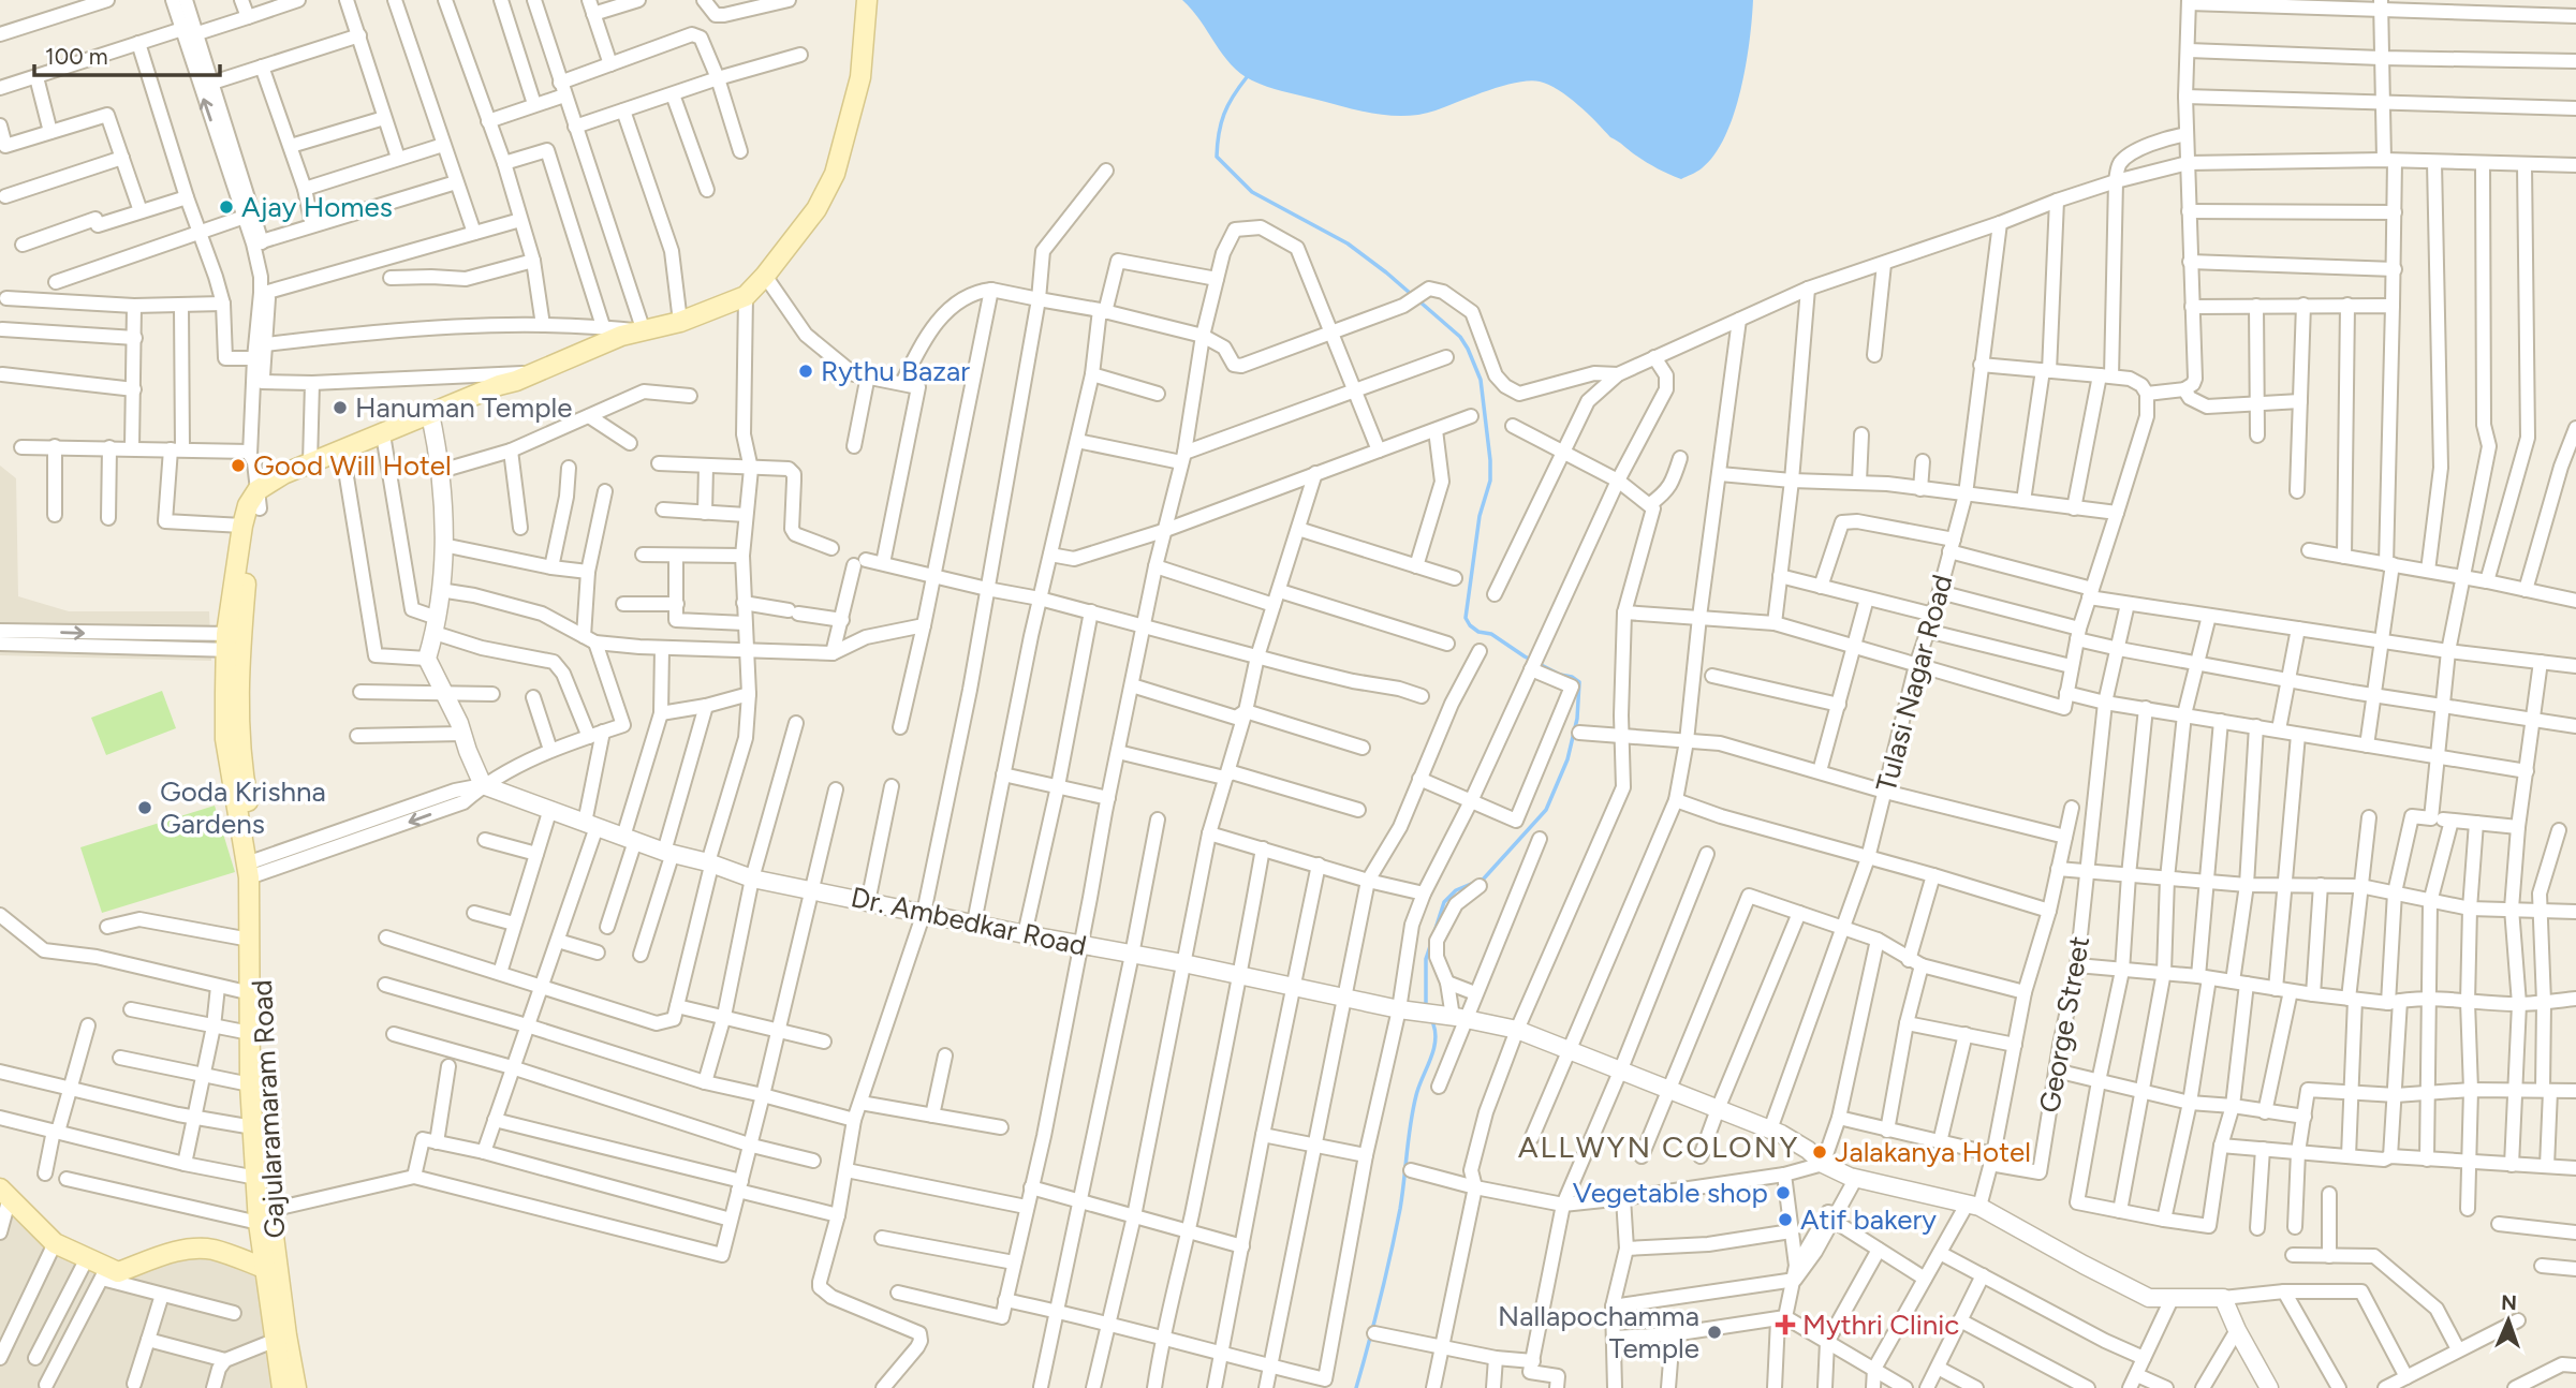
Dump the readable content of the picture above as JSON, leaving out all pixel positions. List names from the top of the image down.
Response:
{
  "streets": {
    "main road": ["Gajularamaram Road"],
    "street": ["Tulasi Nagar Road", "Dr. Ambedkar Road", "George Street"]
  },
  "crossings": [
    ["Tulasi Nagar Road", "Dr. Ambedkar Road"]
  ],
  "districts": ["ALLWYN COLONY"],
  "places": {
    "other": [
      "Ajay Homes",
      "Rythu Bazar",
      "Hanuman Temple",
      "Good Will Hotel",
      "Goda Krishna Gardens",
      "Jalakanya Hotel",
      "Vegetable shop",
      "Atif bakery",
      "Nallapochamma Temple"
    ],
    "health": ["Mythri Clinic"]
  },
  "scale_bar": "100 m",
  "north": "top"
}
